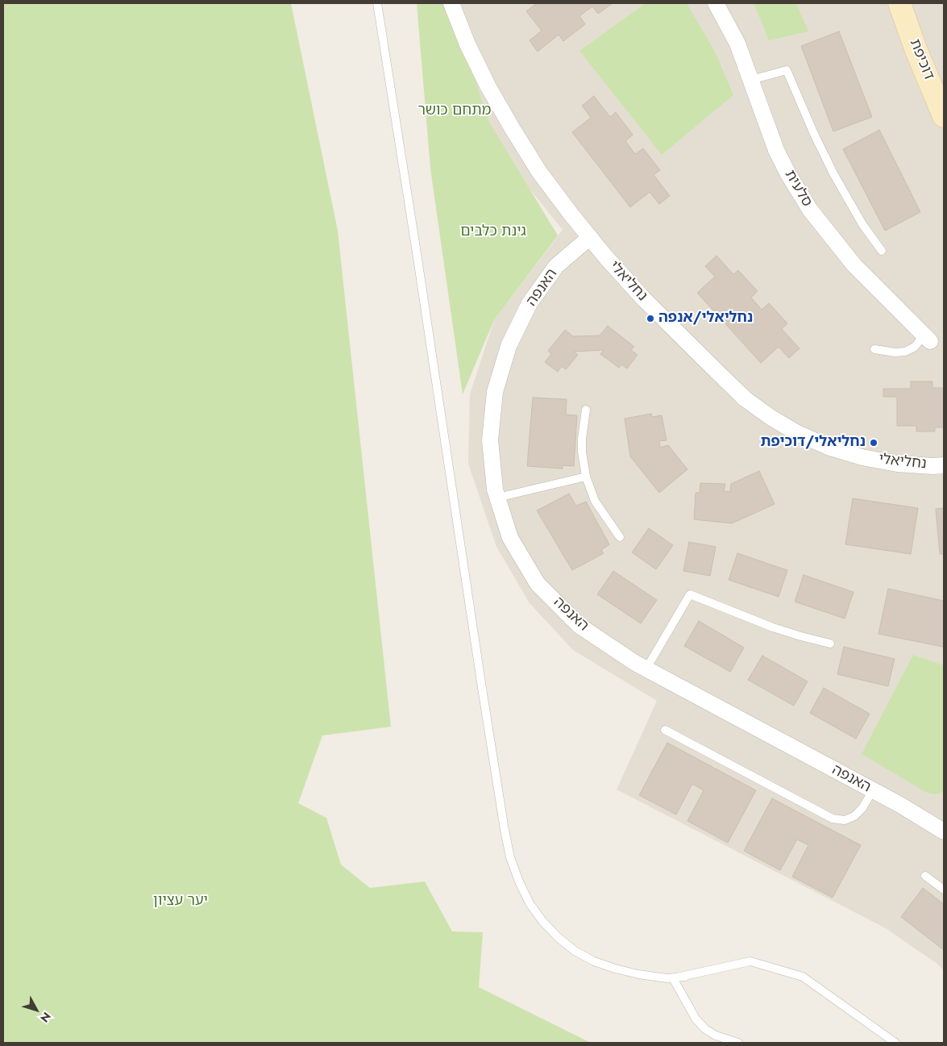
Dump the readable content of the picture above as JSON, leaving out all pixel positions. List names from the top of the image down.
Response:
{
  "streets": {
    "street": [
      "דוכיפת",
      "סלעית",
      "נחליאלי",
      "האנפה"
    ]
  },
  "crossings": [
    ["נחליאלי", "האנפה"]
  ],
  "parks": ["מתחם כושר", "גינת כלבים", "יער עציון"],
  "places": ["נחליאלי/אנפה", "נחליאלי/דוכיפת"],
  "north": "bottom right"
}
